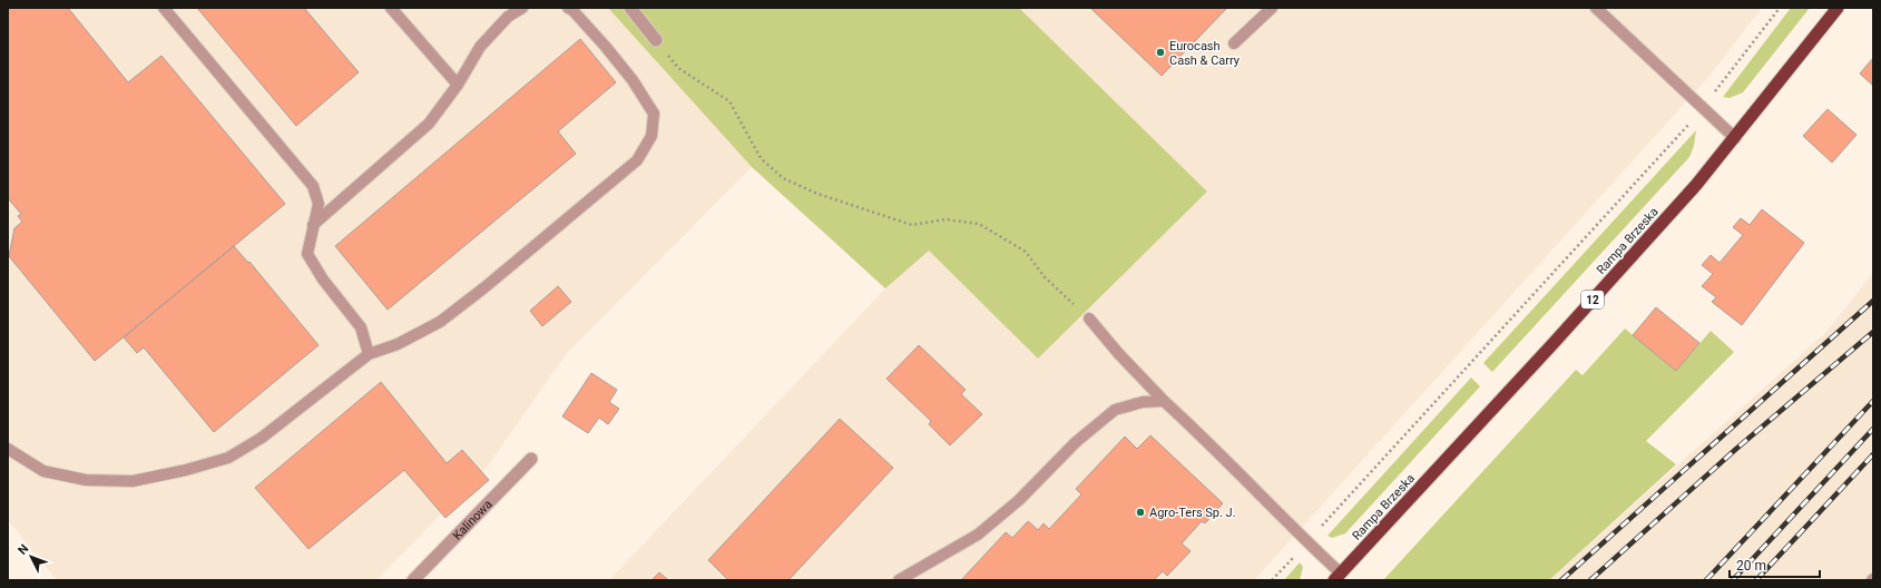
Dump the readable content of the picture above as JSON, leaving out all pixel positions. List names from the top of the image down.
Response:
{
  "streets": {
    "highway": ["Rampa Brzeska", "12"],
    "street": ["Kalinowa"]
  },
  "places": ["Eurocash Cash & Carry", "Agro-Ters Sp. J."],
  "scale_bar": "20 m",
  "north": "top left"
}
